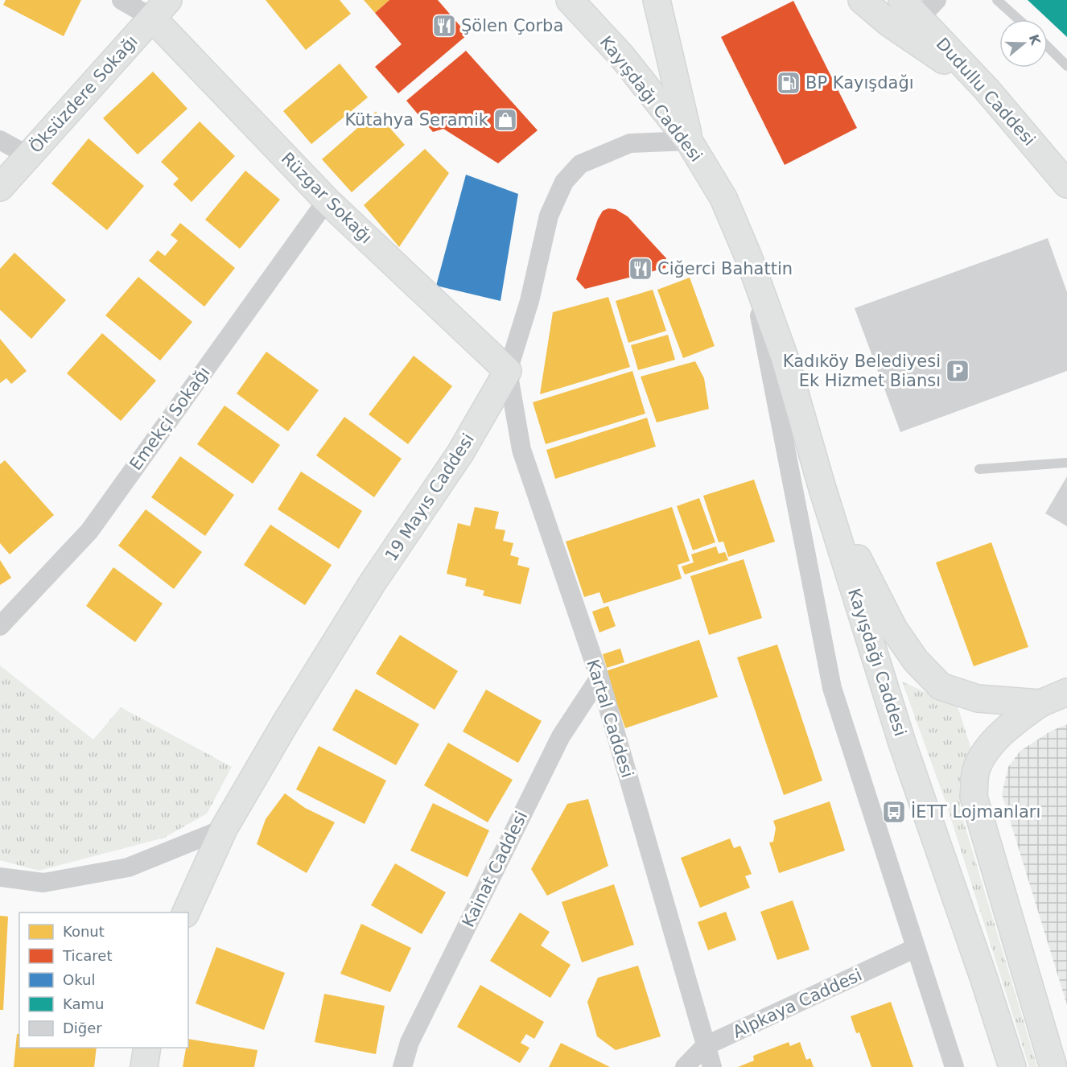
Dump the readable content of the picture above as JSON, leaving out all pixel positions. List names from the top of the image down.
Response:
{
  "streets": {
    "main road": [
      "Dudullu Caddesi",
      "Öksüzdere Sokağı",
      "Kayışdağı Caddesi",
      "Rüzgar Sokağı",
      "19 Mayıs Caddesi"
    ],
    "street": [
      "Emekçi Sokağı",
      "Kartal Caddesi",
      "Kainat Caddesi",
      "Alpkaya Caddesi"
    ]
  },
  "crossings": [
    ["Öksüzdere Sokağı", "Rüzgar Sokağı"],
    ["Kayışdağı Caddesi", "19 Mayıs Caddesi"],
    ["Kayışdağı Caddesi", "Alpkaya Caddesi"],
    ["Rüzgar Sokağı", "Emekçi Sokağı"],
    ["Rüzgar Sokağı", "19 Mayıs Caddesi"],
    ["Rüzgar Sokağı", "Kartal Caddesi"],
    ["19 Mayıs Caddesi", "Kartal Caddesi"],
    ["Kartal Caddesi", "Kainat Caddesi"],
    ["Kartal Caddesi", "Alpkaya Caddesi"]
  ],
  "places": {
    "restaurant": ["Şölen Çorba", "Ciğerci Bahattin"],
    "fuel station": ["BP Kayışdağı"],
    "shop": ["Kütahya Seramik"],
    "parking": ["Kadıköy Belediyesi Ek Hizmet Biansı"],
    "bus stop": ["İETT Lojmanları"]
  },
  "legend": [
    "Konut",
    "Ticaret",
    "Okul",
    "Kamu",
    "Diğer"
  ],
  "north": "right"
}
